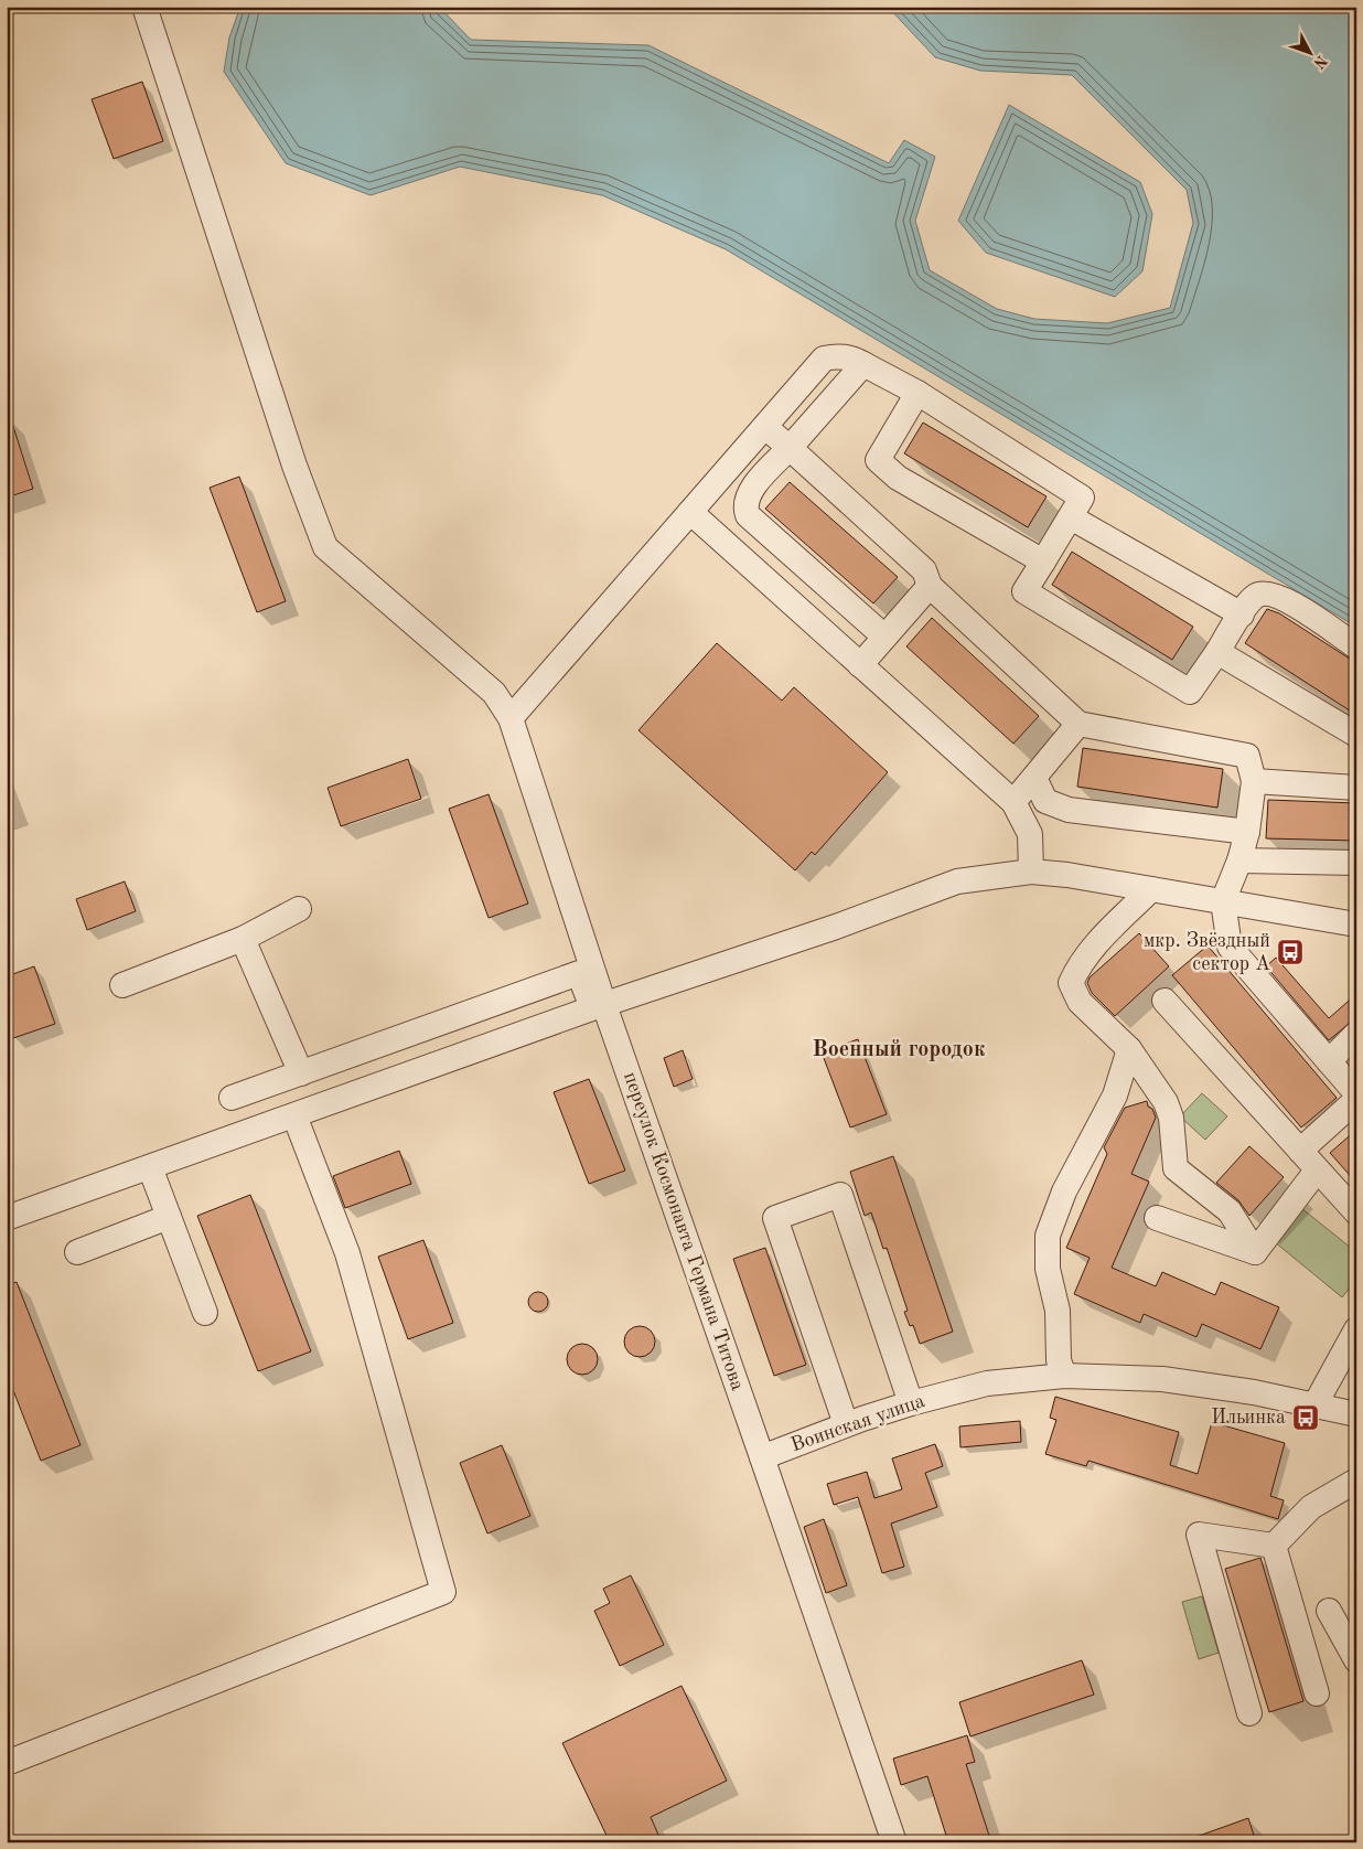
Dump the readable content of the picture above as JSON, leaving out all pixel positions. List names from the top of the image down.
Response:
{
  "streets": {
    "street": ["переулок Космонавта Германа Титова", "Воинская улица"]
  },
  "crossings": [
    ["переулок Космонавта Германа Титова", "Воинская улица"]
  ],
  "districts": ["Военный городок"],
  "places": {
    "bus stop": ["мкр. Звёздный сектор А", "Ильинка"]
  },
  "north": "bottom right"
}
